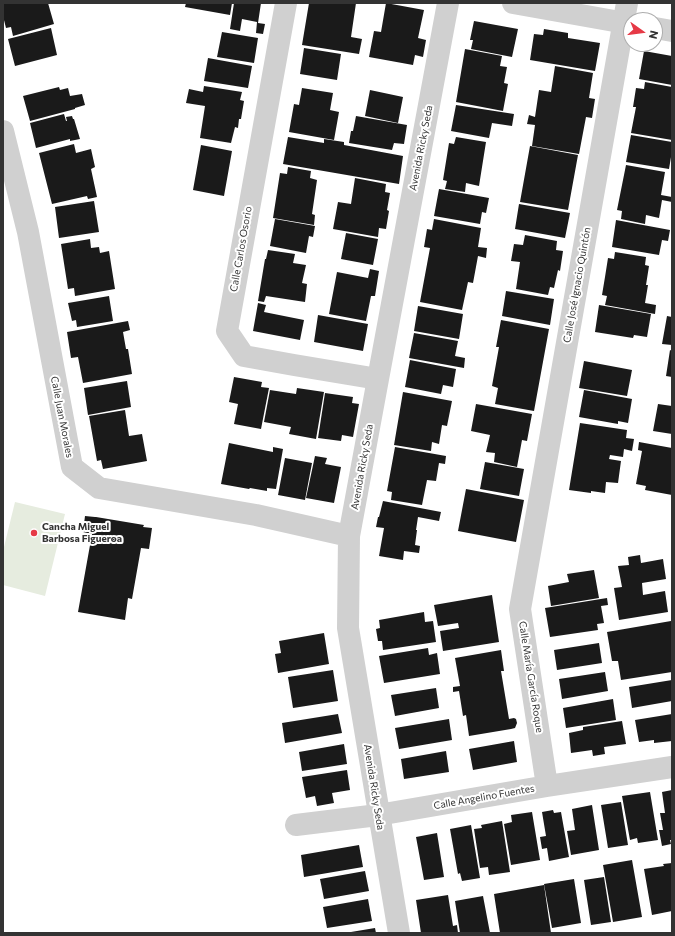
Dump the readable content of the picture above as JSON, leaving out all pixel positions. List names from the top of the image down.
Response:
{
  "streets": {
    "street": [
      "Avenida Ricky Seda",
      "Calle Carlos Osorio",
      "Calle José Ignacio Quintón",
      "Calle Juan Morales",
      "Calle María García Roque",
      "Calle Angelino Fuentes"
    ]
  },
  "crossings": [
    ["Avenida Ricky Seda", "Calle Carlos Osorio"],
    ["Avenida Ricky Seda", "Calle Juan Morales"],
    ["Avenida Ricky Seda", "Calle Angelino Fuentes"],
    ["Calle José Ignacio Quintón", "Calle María García Roque"],
    ["Calle María García Roque", "Calle Angelino Fuentes"]
  ],
  "places": ["Cancha Miguel Barbosa Figueroa"],
  "north": "right"
}
